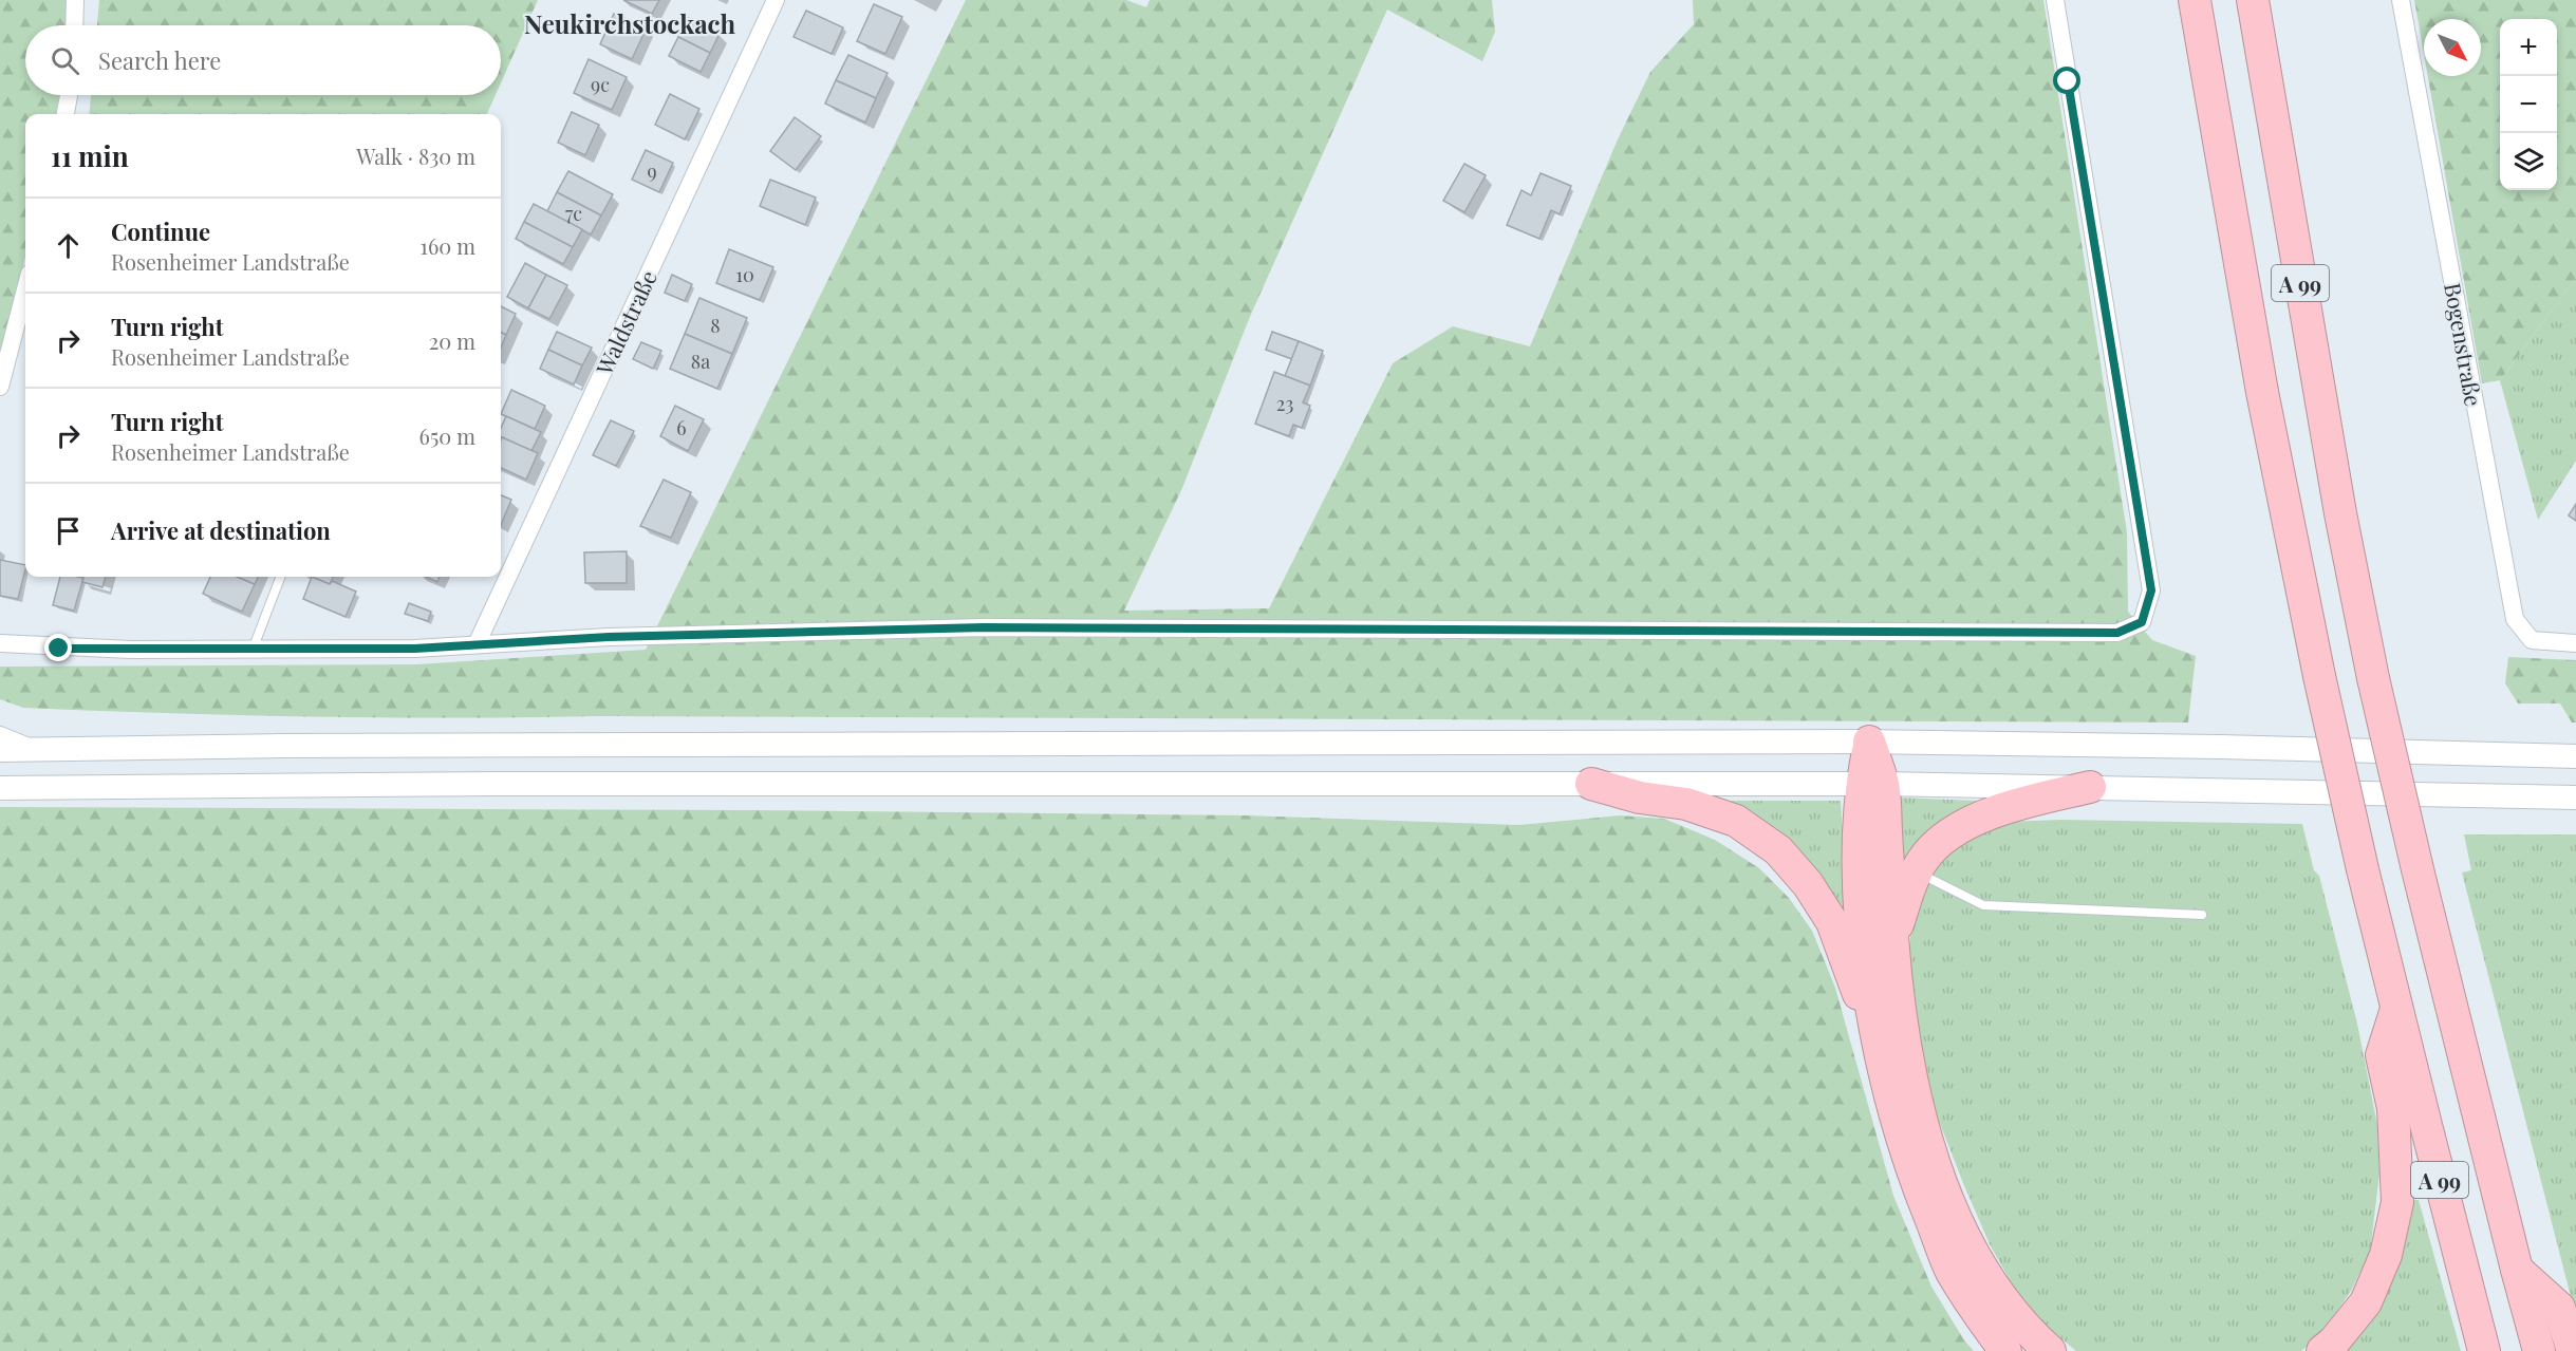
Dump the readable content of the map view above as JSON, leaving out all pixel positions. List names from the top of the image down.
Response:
{
  "streets": {
    "highway": ["A 99"],
    "street": ["Waldstraße", "Bogenstraße"]
  },
  "districts": ["Neukirchstockach"],
  "house_numbers": [
    "9c",
    "9",
    "7c",
    "10",
    "8",
    "8a",
    "23",
    "6"
  ],
  "north": "bottom right",
  "page": {
    "map_buttons": ["+", "−"],
    "search": "Search here",
    "heading": ["11 min", "Walk · 830 m"],
    "list": [
      ["Continue", "Rosenheimer Landstraße", "160 m"],
      ["Turn right", "Rosenheimer Landstraße", "20 m"],
      ["Turn right", "Rosenheimer Landstraße", "650 m"],
      "Arrive at destination"
    ]
  }
}
